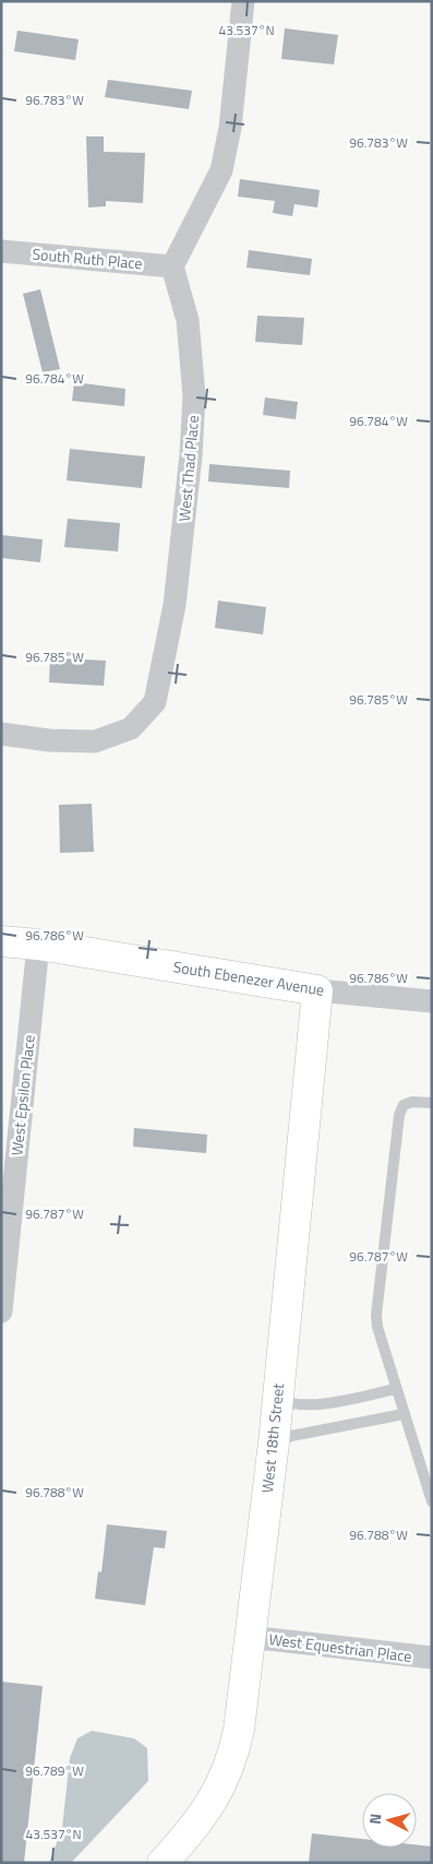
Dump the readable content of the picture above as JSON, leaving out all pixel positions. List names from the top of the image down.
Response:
{
  "streets": {
    "street": [
      "South Ruth Place",
      "West Thad Place",
      "South Ebenezer Avenue",
      "West Epsilon Place",
      "West 18th Street",
      "West Equestrian Place"
    ]
  },
  "crossings": [
    ["South Ruth Place", "West Thad Place"],
    ["South Ebenezer Avenue", "West Epsilon Place"],
    ["South Ebenezer Avenue", "West 18th Street"],
    ["West 18th Street", "West Equestrian Place"]
  ],
  "north": "left",
  "coordinates": [
    "43.537°N",
    "96.783°W",
    "96.784°W",
    "96.785°W",
    "96.786°W",
    "96.787°W",
    "96.788°W",
    "96.789°W"
  ]
}
